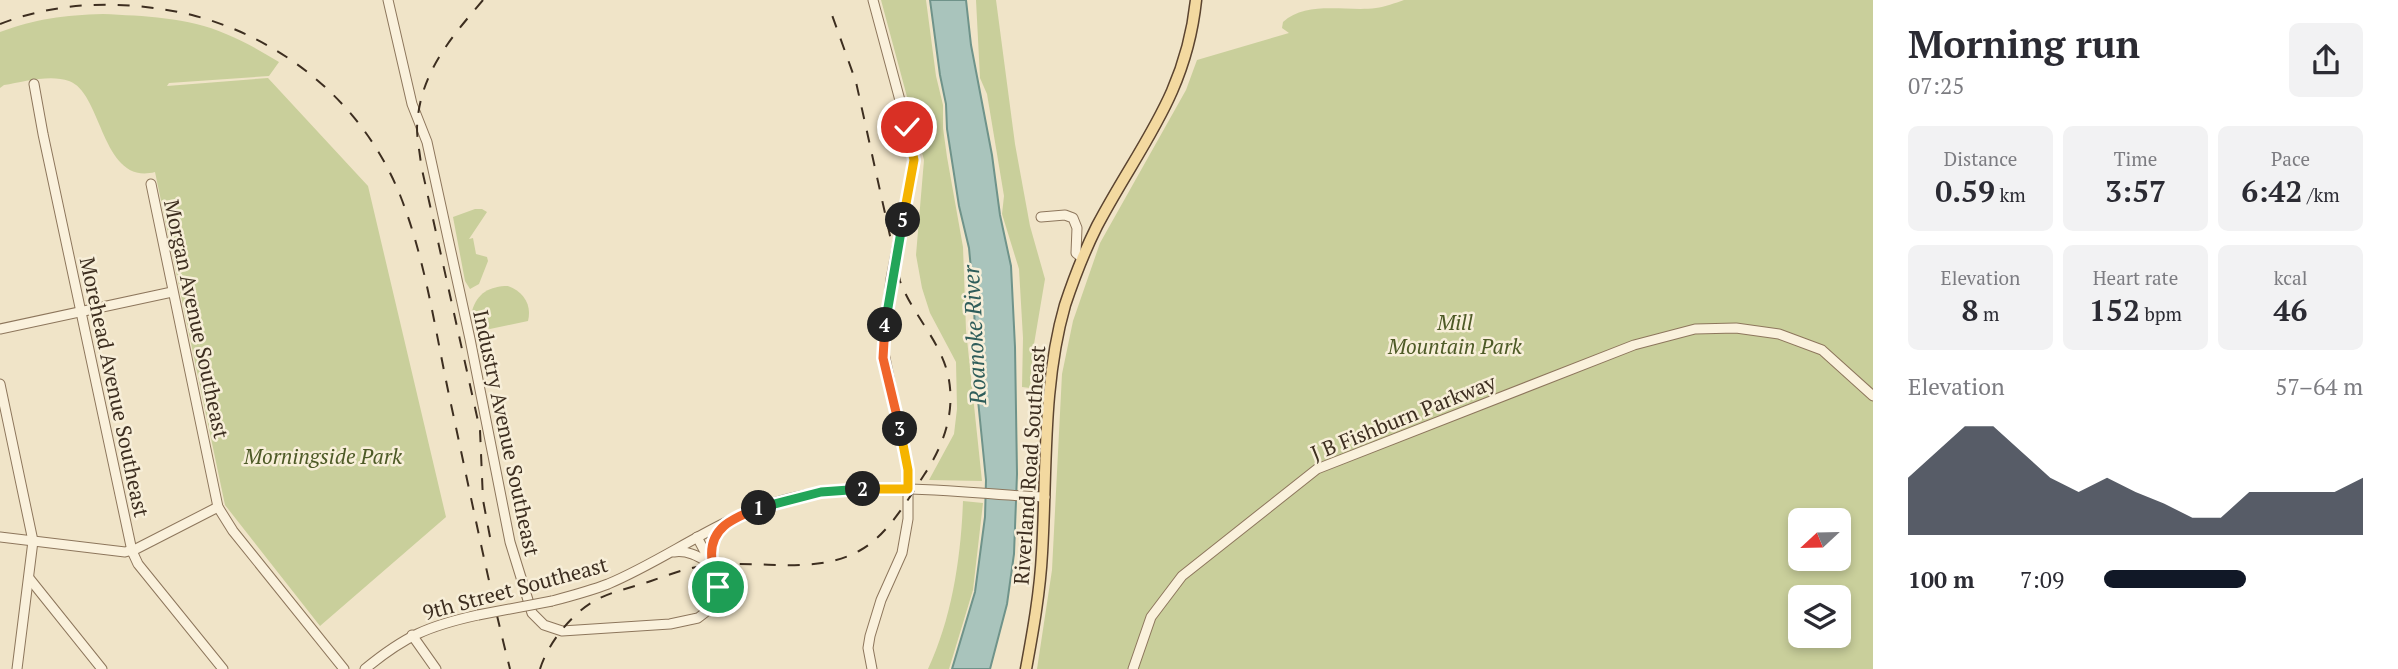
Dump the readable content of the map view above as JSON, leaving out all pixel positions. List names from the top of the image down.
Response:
{
  "streets": {
    "main road": ["Riverland Road Southeast"],
    "street": [
      "Morgan Avenue Southeast",
      "Morehead Avenue Southeast",
      "J B Fishburn Parkway",
      "Industry Avenue Southeast",
      "9th Street Southeast"
    ]
  },
  "crossings": [
    ["Industry Avenue Southeast", "9th Street Southeast"],
    ["Riverland Road Southeast", "9th Street Southeast"]
  ],
  "water": ["Roanoke River"],
  "parks": ["Mill Mountain Park", "Morningside Park"],
  "north": "left",
  "page": {
    "heading": ["Morning run", "07:25"],
    "stats": [
      ["Distance", "0.59 km"],
      ["Time", "3:57"],
      ["Pace", "6:42 /km"],
      ["Elevation", "8 m"],
      ["Heart rate", "152 bpm"],
      ["kcal", "46"]
    ],
    "pins": [
      "5",
      "4",
      "3",
      "2",
      "1"
    ],
    "chart": ["Elevation", "57–64 m"],
    "list": [
      {
        "name": "100 m",
        "note": "7:09"
      }
    ]
  }
}
